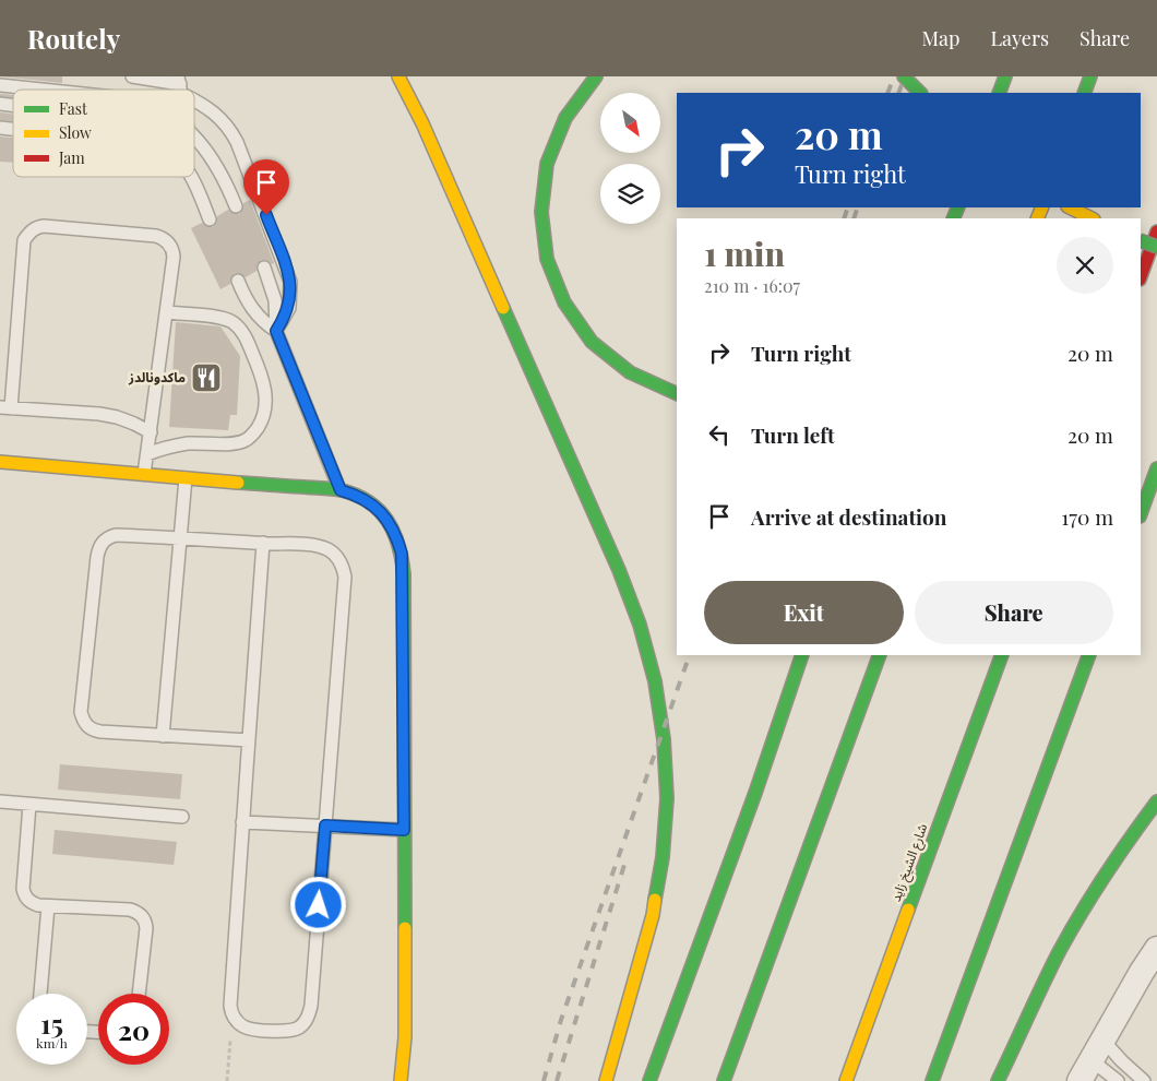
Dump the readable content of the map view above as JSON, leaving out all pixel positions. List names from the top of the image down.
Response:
{
  "streets": {
    "main road": ["شارع الشيخ زايد"]
  },
  "places": {
    "restaurant": ["ماكدونالدز"]
  },
  "legend": ["Fast", "Slow", "Jam"],
  "north": "bottom right",
  "page": {
    "header": "Routely",
    "nav": ["Map", "Layers", "Share"],
    "turn": ["20 m", "Turn right"],
    "heading": ["1 min", "210 m · 16:07"],
    "list": [
      {
        "name": "Turn right",
        "value": "20 m"
      },
      {
        "name": "Turn left",
        "value": "20 m"
      },
      {
        "name": "Arrive at destination",
        "value": "170 m"
      }
    ],
    "buttons": ["Exit", "Share"],
    "speed": "15 km/h",
    "limit": "20"
  }
}
